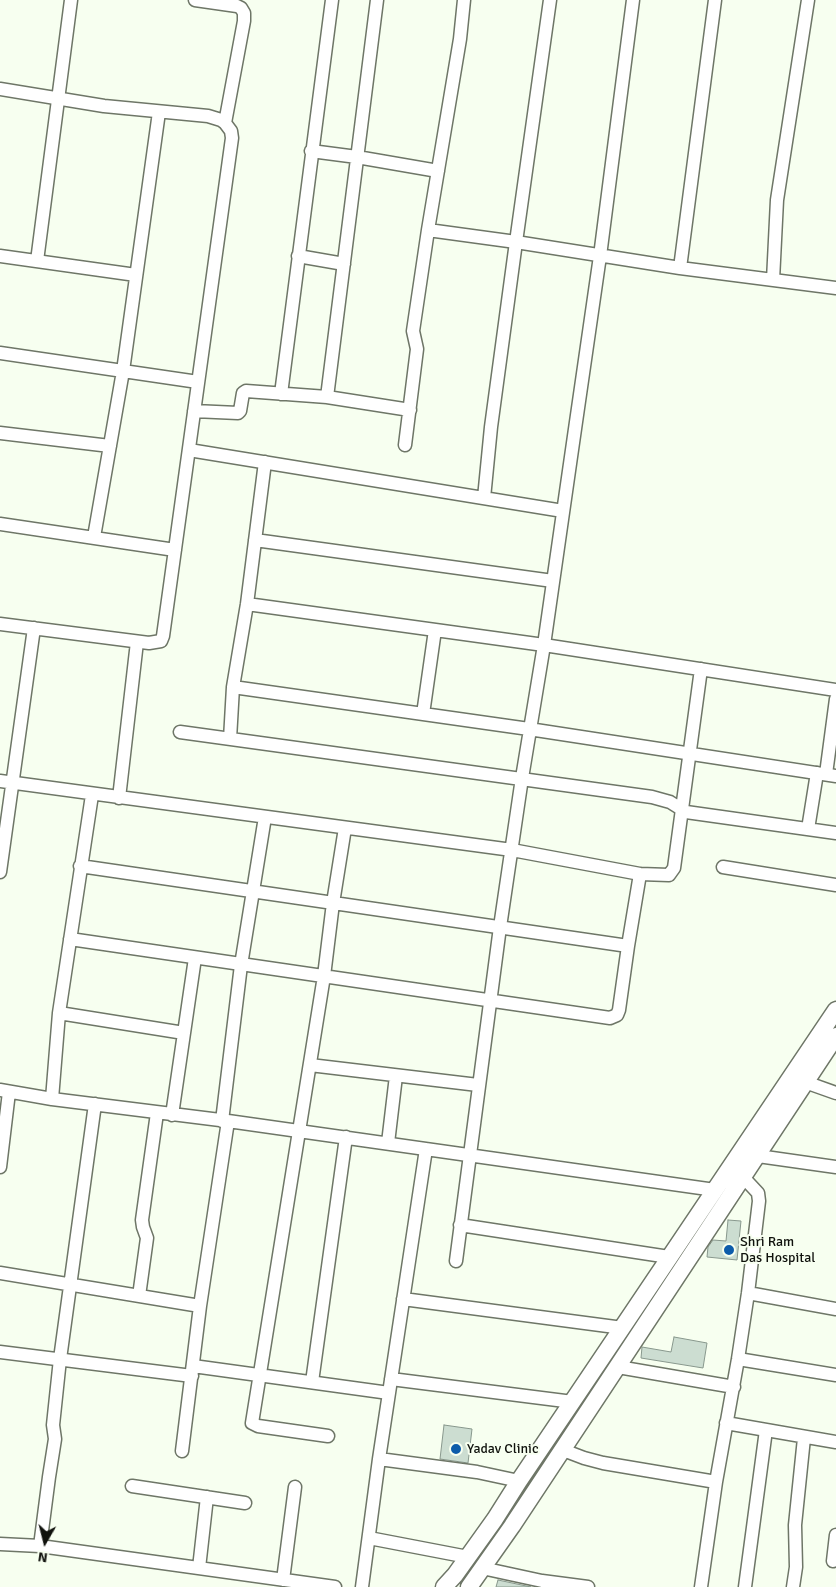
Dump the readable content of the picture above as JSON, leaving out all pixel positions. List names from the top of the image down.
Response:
{
  "places": ["Shri Ram Das Hospital", "Yadav Clinic"],
  "north": "bottom"
}
